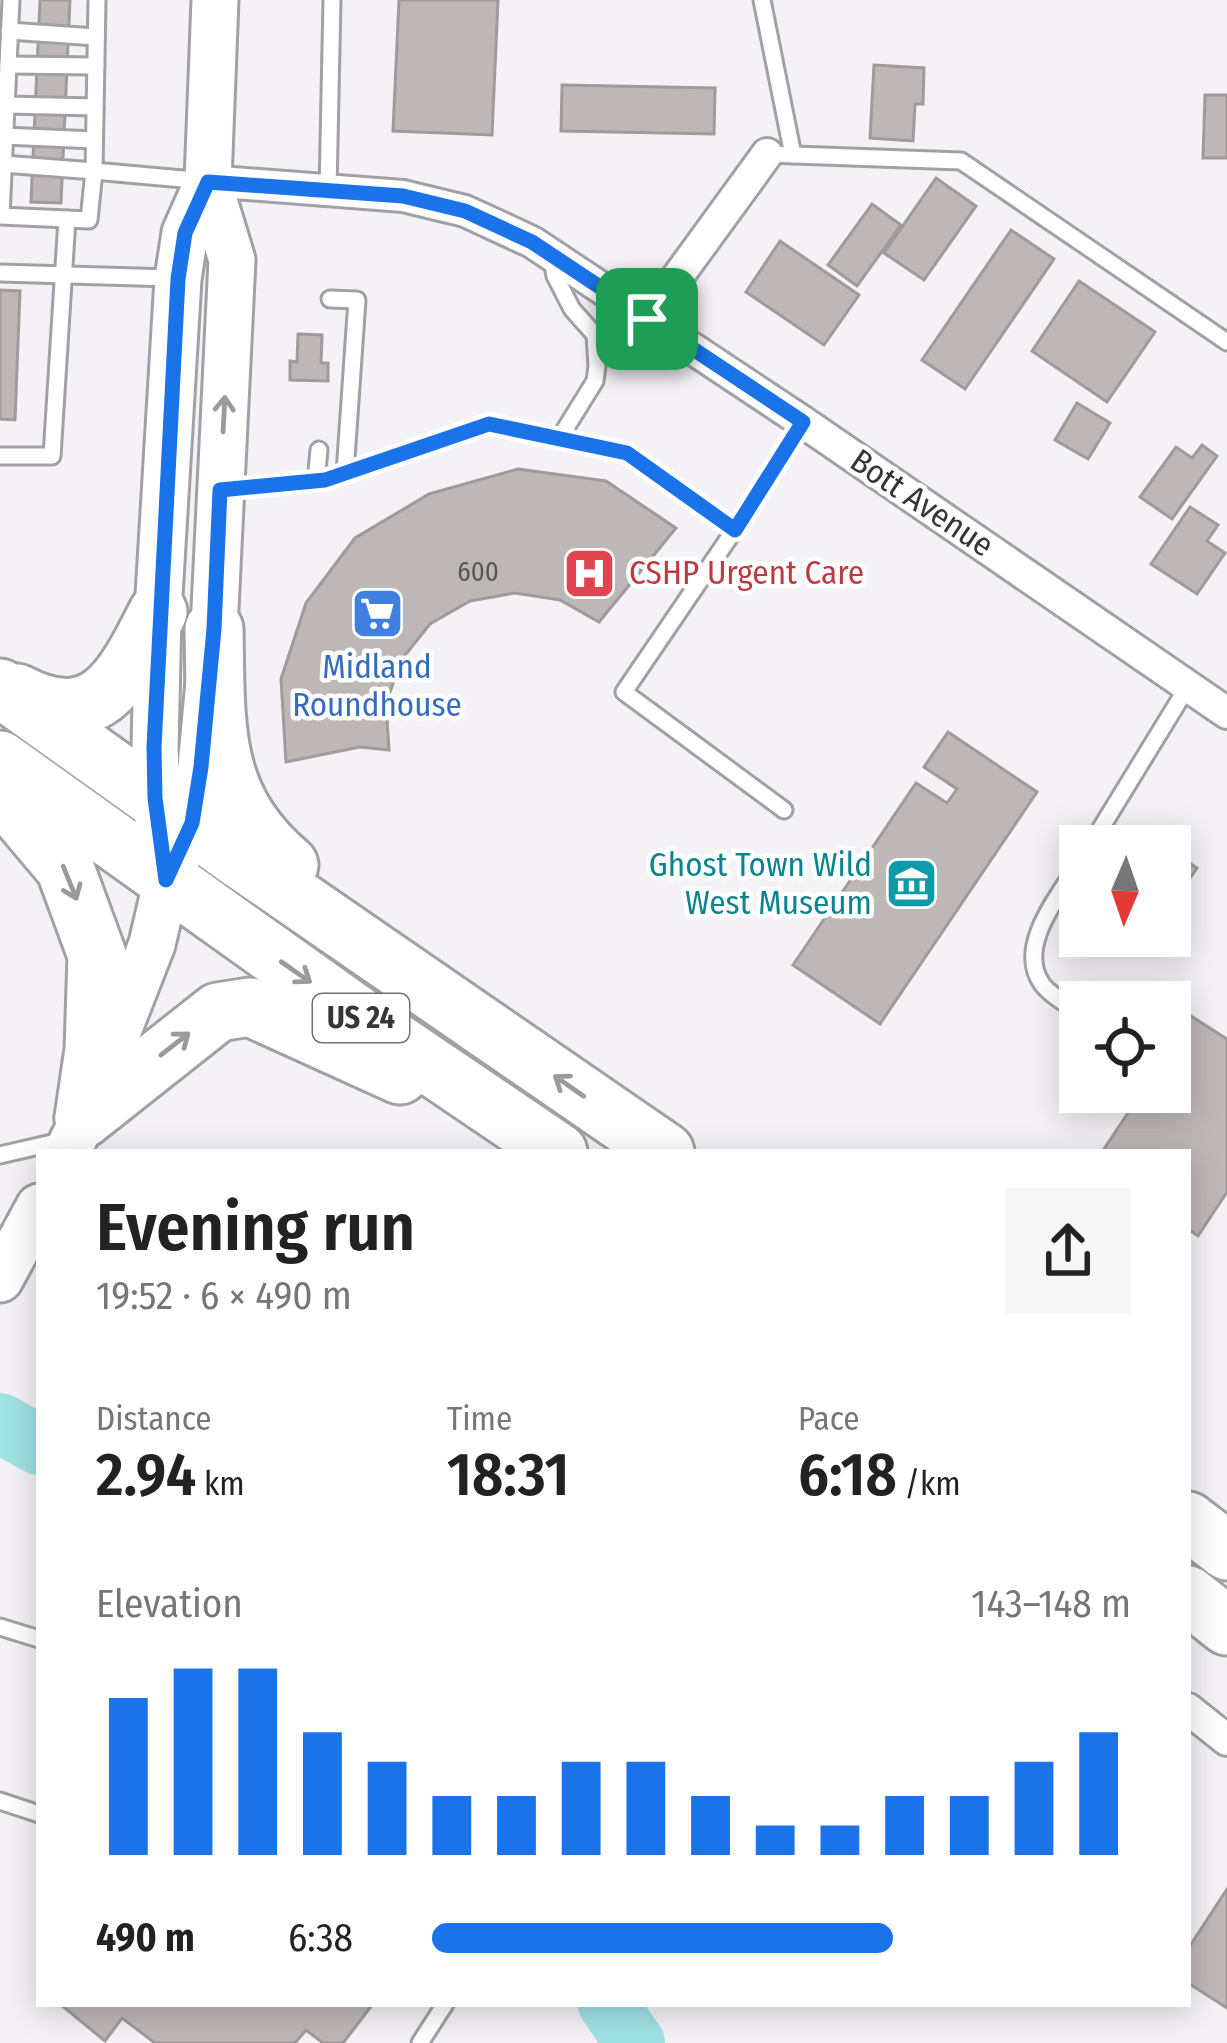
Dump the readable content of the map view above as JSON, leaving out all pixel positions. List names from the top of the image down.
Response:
{
  "streets": {
    "highway": ["US 24"],
    "street": ["Bott Avenue"]
  },
  "places": {
    "hospital": ["CSHP Urgent Care"],
    "supermarket": ["Midland Roundhouse"],
    "museum": ["Ghost Town Wild West Museum"]
  },
  "house_numbers": ["600"],
  "north": "bottom",
  "page": {
    "heading": ["Evening run", "19:52 · 6 × 490 m"],
    "stats": [
      ["Distance", "2.94 km"],
      ["Time", "18:31"],
      ["Pace", "6:18 /km"]
    ],
    "chart": ["Elevation", "143–148 m"],
    "list": [
      {
        "name": "490 m",
        "note": "6:38"
      }
    ]
  }
}
